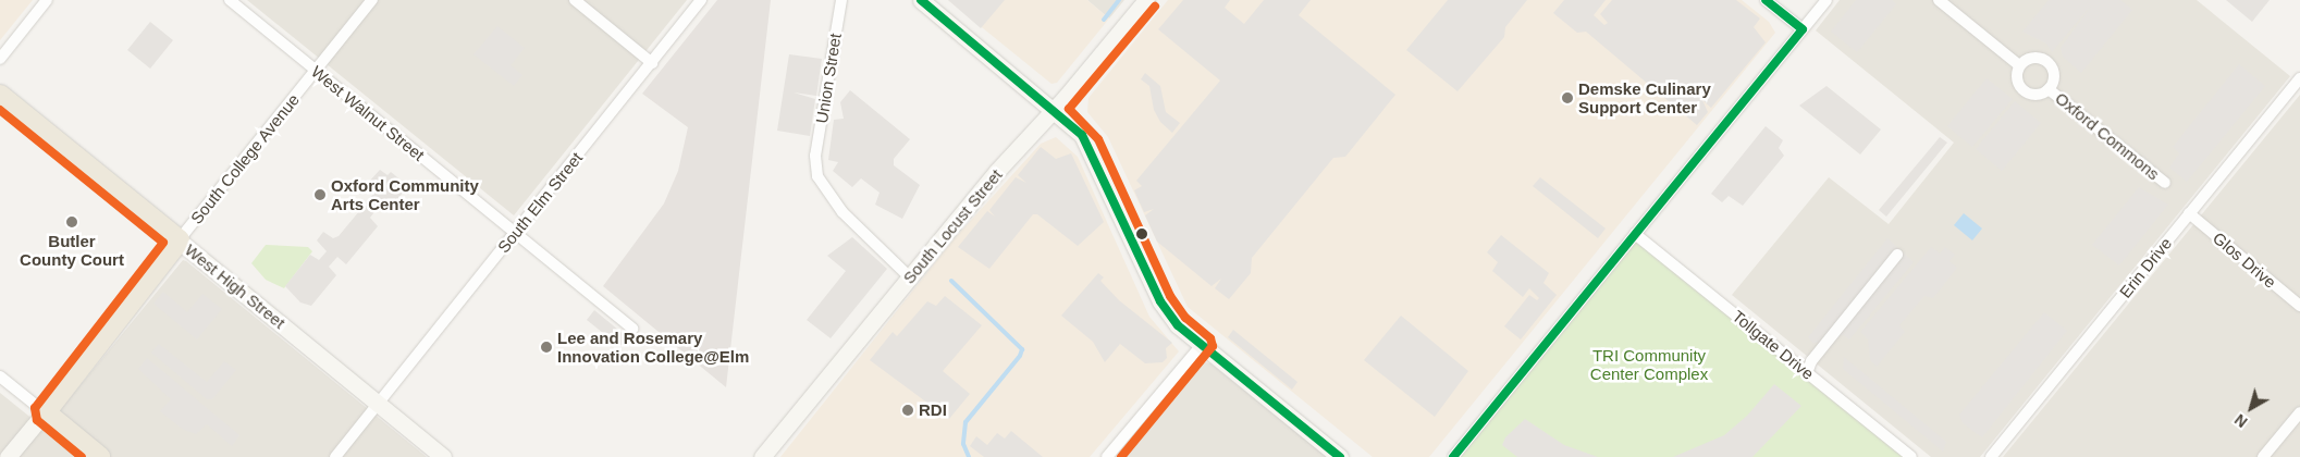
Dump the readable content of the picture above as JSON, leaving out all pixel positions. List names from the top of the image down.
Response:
{
  "streets": {
    "highway": ["West High Street"],
    "street": [
      "Union Street",
      "West Walnut Street",
      "Oxford Commons",
      "South College Avenue",
      "South Elm Street",
      "South Locust Street",
      "Glos Drive",
      "Erin Drive",
      "Tollgate Drive"
    ]
  },
  "crossings": [
    ["Union Street", "South Locust Street"],
    ["West Walnut Street", "South College Avenue"],
    ["West Walnut Street", "South Elm Street"],
    ["South College Avenue", "West High Street"],
    ["South Elm Street", "West High Street"],
    ["Glos Drive", "Erin Drive"]
  ],
  "parks": ["TRI Community Center Complex"],
  "places": [
    "Demske Culinary Support Center",
    "Oxford Community Arts Center",
    "Butler County Court",
    "Lee and Rosemary Innovation College@Elm",
    "RDI"
  ],
  "north": "bottom left"
}
